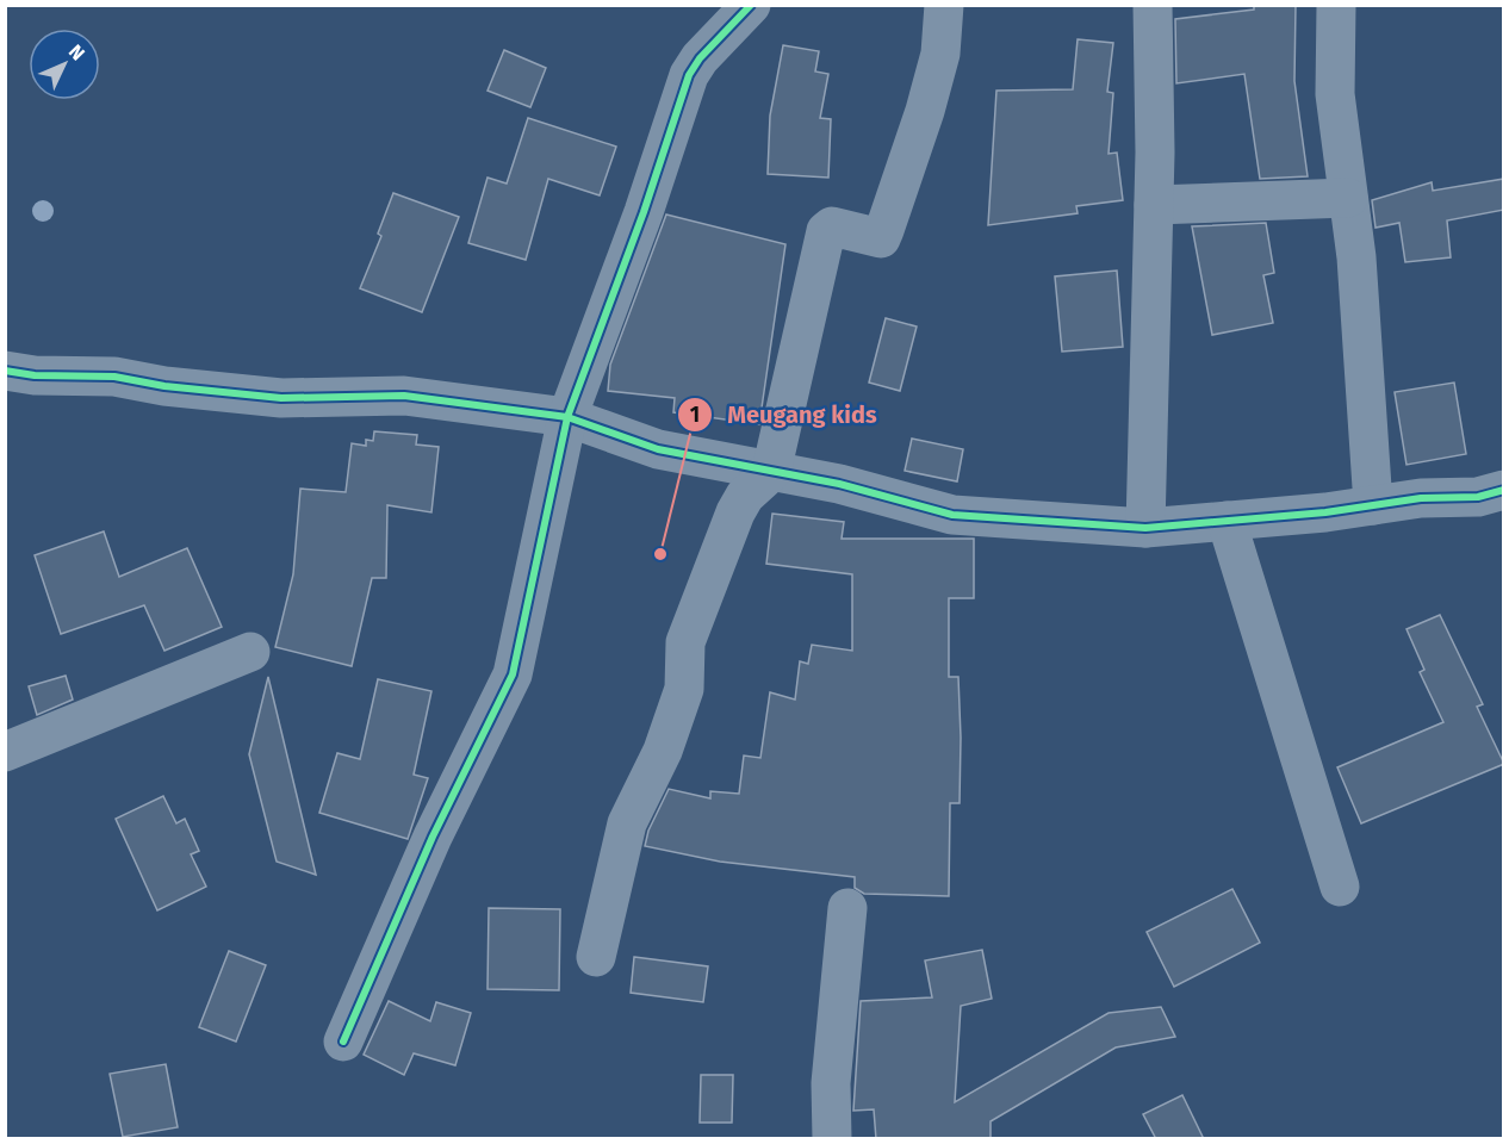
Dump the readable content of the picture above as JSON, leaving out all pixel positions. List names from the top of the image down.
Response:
{
  "places": ["Meugang kids"],
  "north": "top right"
}
